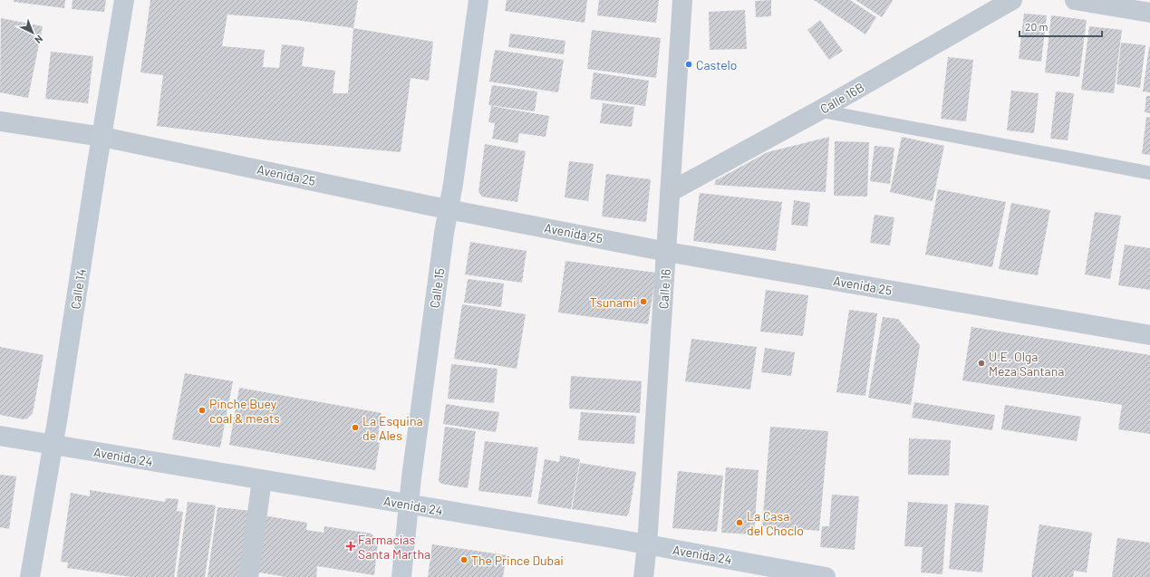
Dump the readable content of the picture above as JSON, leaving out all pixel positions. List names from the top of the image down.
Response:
{
  "streets": {
    "street": [
      "Calle 16B",
      "Avenida 25",
      "Calle 15",
      "Calle 14",
      "Calle 16",
      "Avenida 24"
    ]
  },
  "crossings": [
    ["Calle 16B", "Calle 16"],
    ["Avenida 25", "Calle 15"],
    ["Avenida 25", "Calle 14"],
    ["Avenida 25", "Calle 16"],
    ["Calle 15", "Avenida 24"],
    ["Calle 14", "Avenida 24"],
    ["Calle 16", "Avenida 24"]
  ],
  "places": {
    "other": [
      "Castelo",
      "Tsunami",
      "U.E. Olga Meza Santana",
      "Pinche Buey coal & meats",
      "La Esquina de Ales",
      "La Casa del Choclo",
      "The Prince Dubai"
    ],
    "health": ["Farmacias Santa Martha"]
  },
  "scale_bar": "20 m",
  "north": "bottom right"
}
